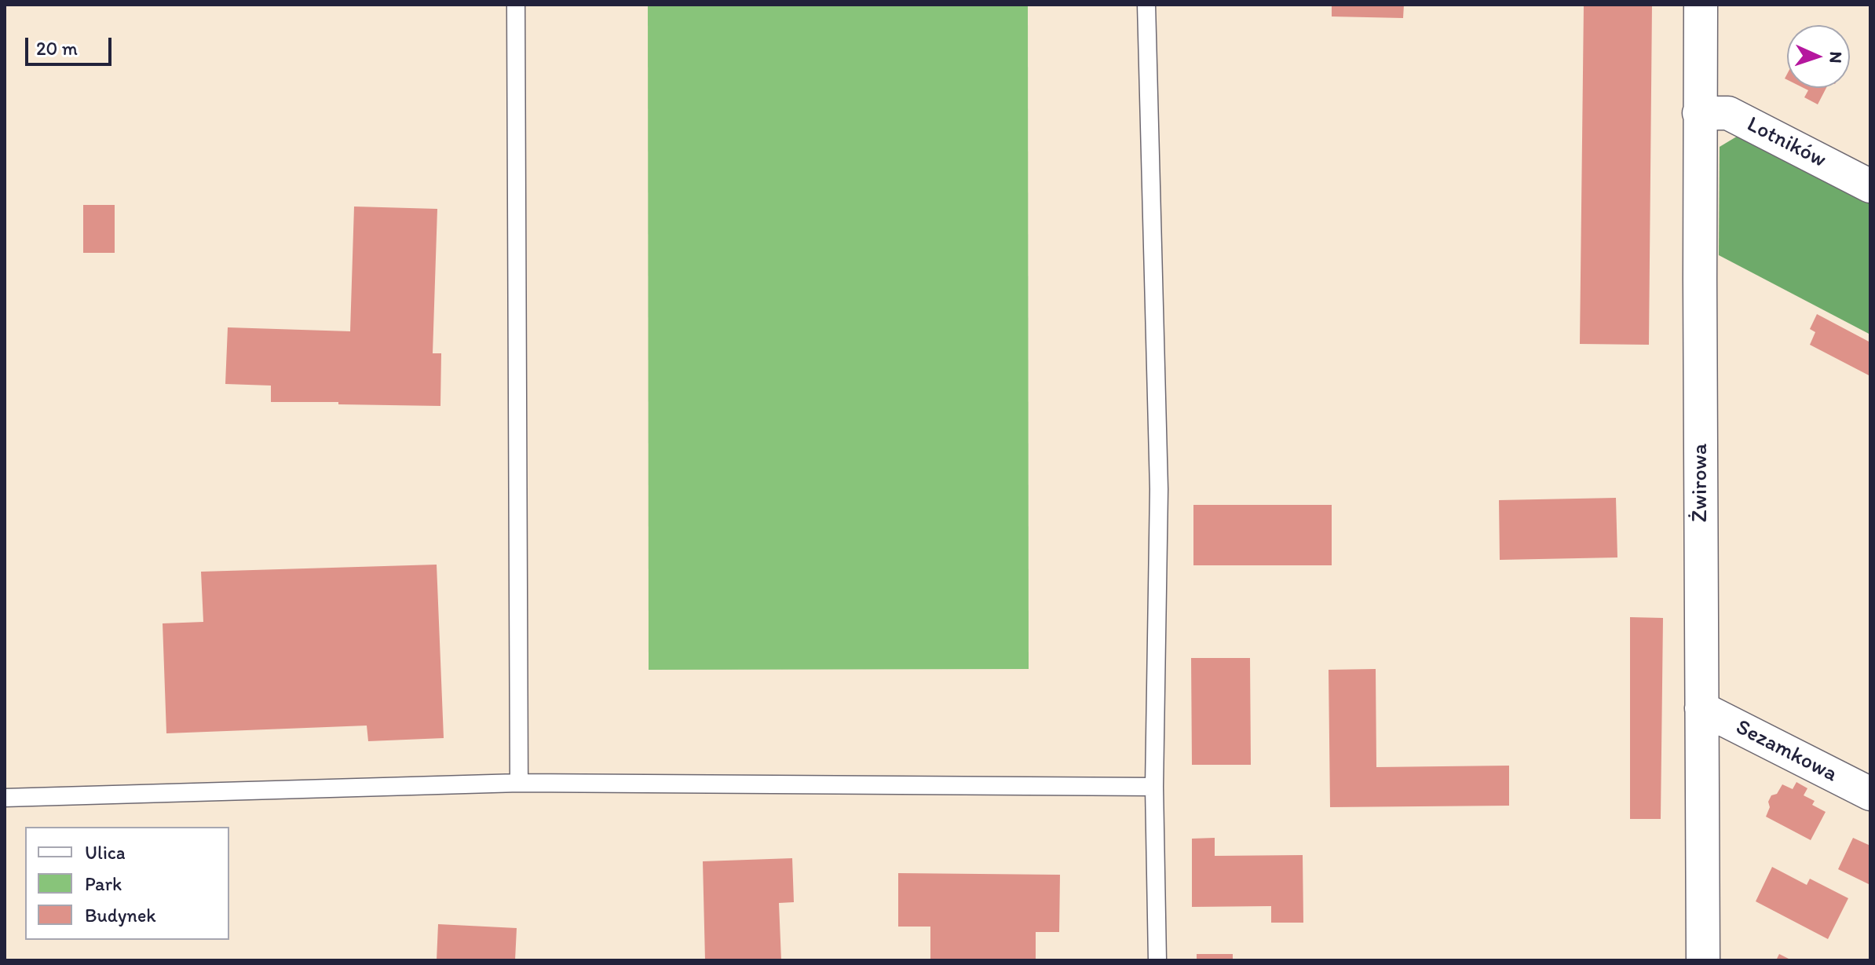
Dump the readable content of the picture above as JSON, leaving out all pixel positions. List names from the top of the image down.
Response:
{
  "streets": {
    "street": ["Lotników", "Żwirowa", "Sezamkowa"]
  },
  "crossings": [
    ["Lotników", "Żwirowa"],
    ["Żwirowa", "Sezamkowa"]
  ],
  "legend": ["Ulica", "Park", "Budynek"],
  "scale_bar": "20 m",
  "north": "right"
}
